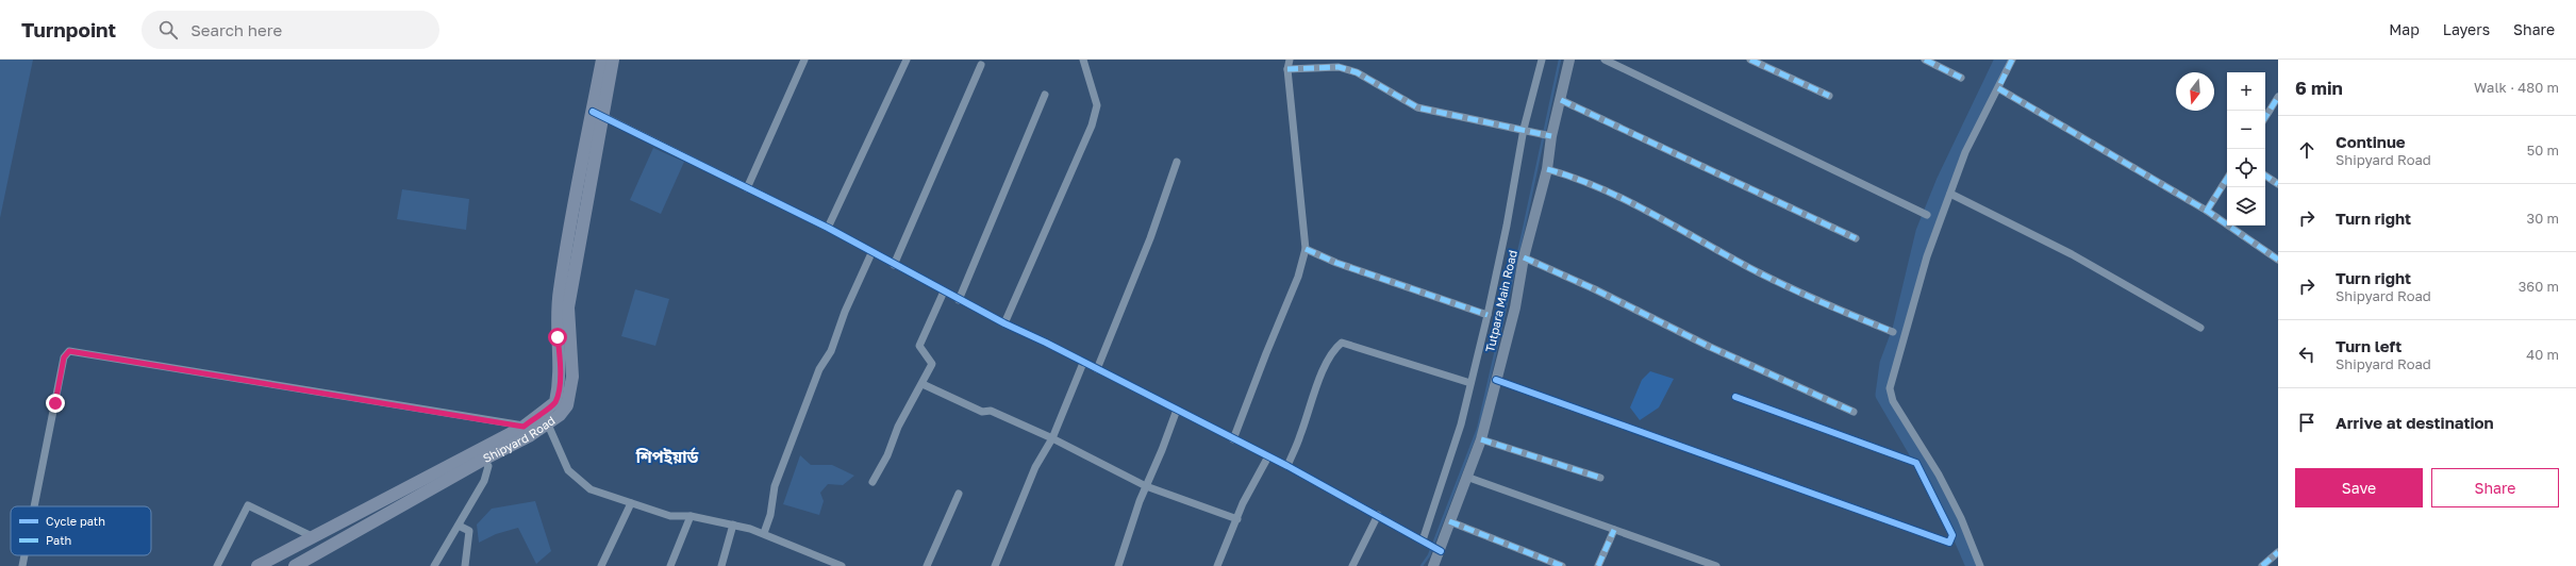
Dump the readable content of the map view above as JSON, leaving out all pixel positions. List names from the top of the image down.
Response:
{
  "streets": {
    "main road": ["Shipyard Road"],
    "street": ["Tutpara Main Road"]
  },
  "districts": ["শিপইয়ার্ড"],
  "legend": ["Cycle path", "Path"],
  "north": "bottom",
  "page": {
    "header": "Turnpoint",
    "search": "Search here",
    "nav": ["Map", "Layers", "Share"],
    "heading": ["6 min", "Walk · 480 m"],
    "map_buttons": ["+", "−"],
    "list": [
      ["Continue", "Shipyard Road", "50 m"],
      ["Turn right", "30 m"],
      ["Turn right", "Shipyard Road", "360 m"],
      ["Turn left", "Shipyard Road", "40 m"],
      "Arrive at destination"
    ],
    "buttons": ["Save", "Share"]
  }
}
